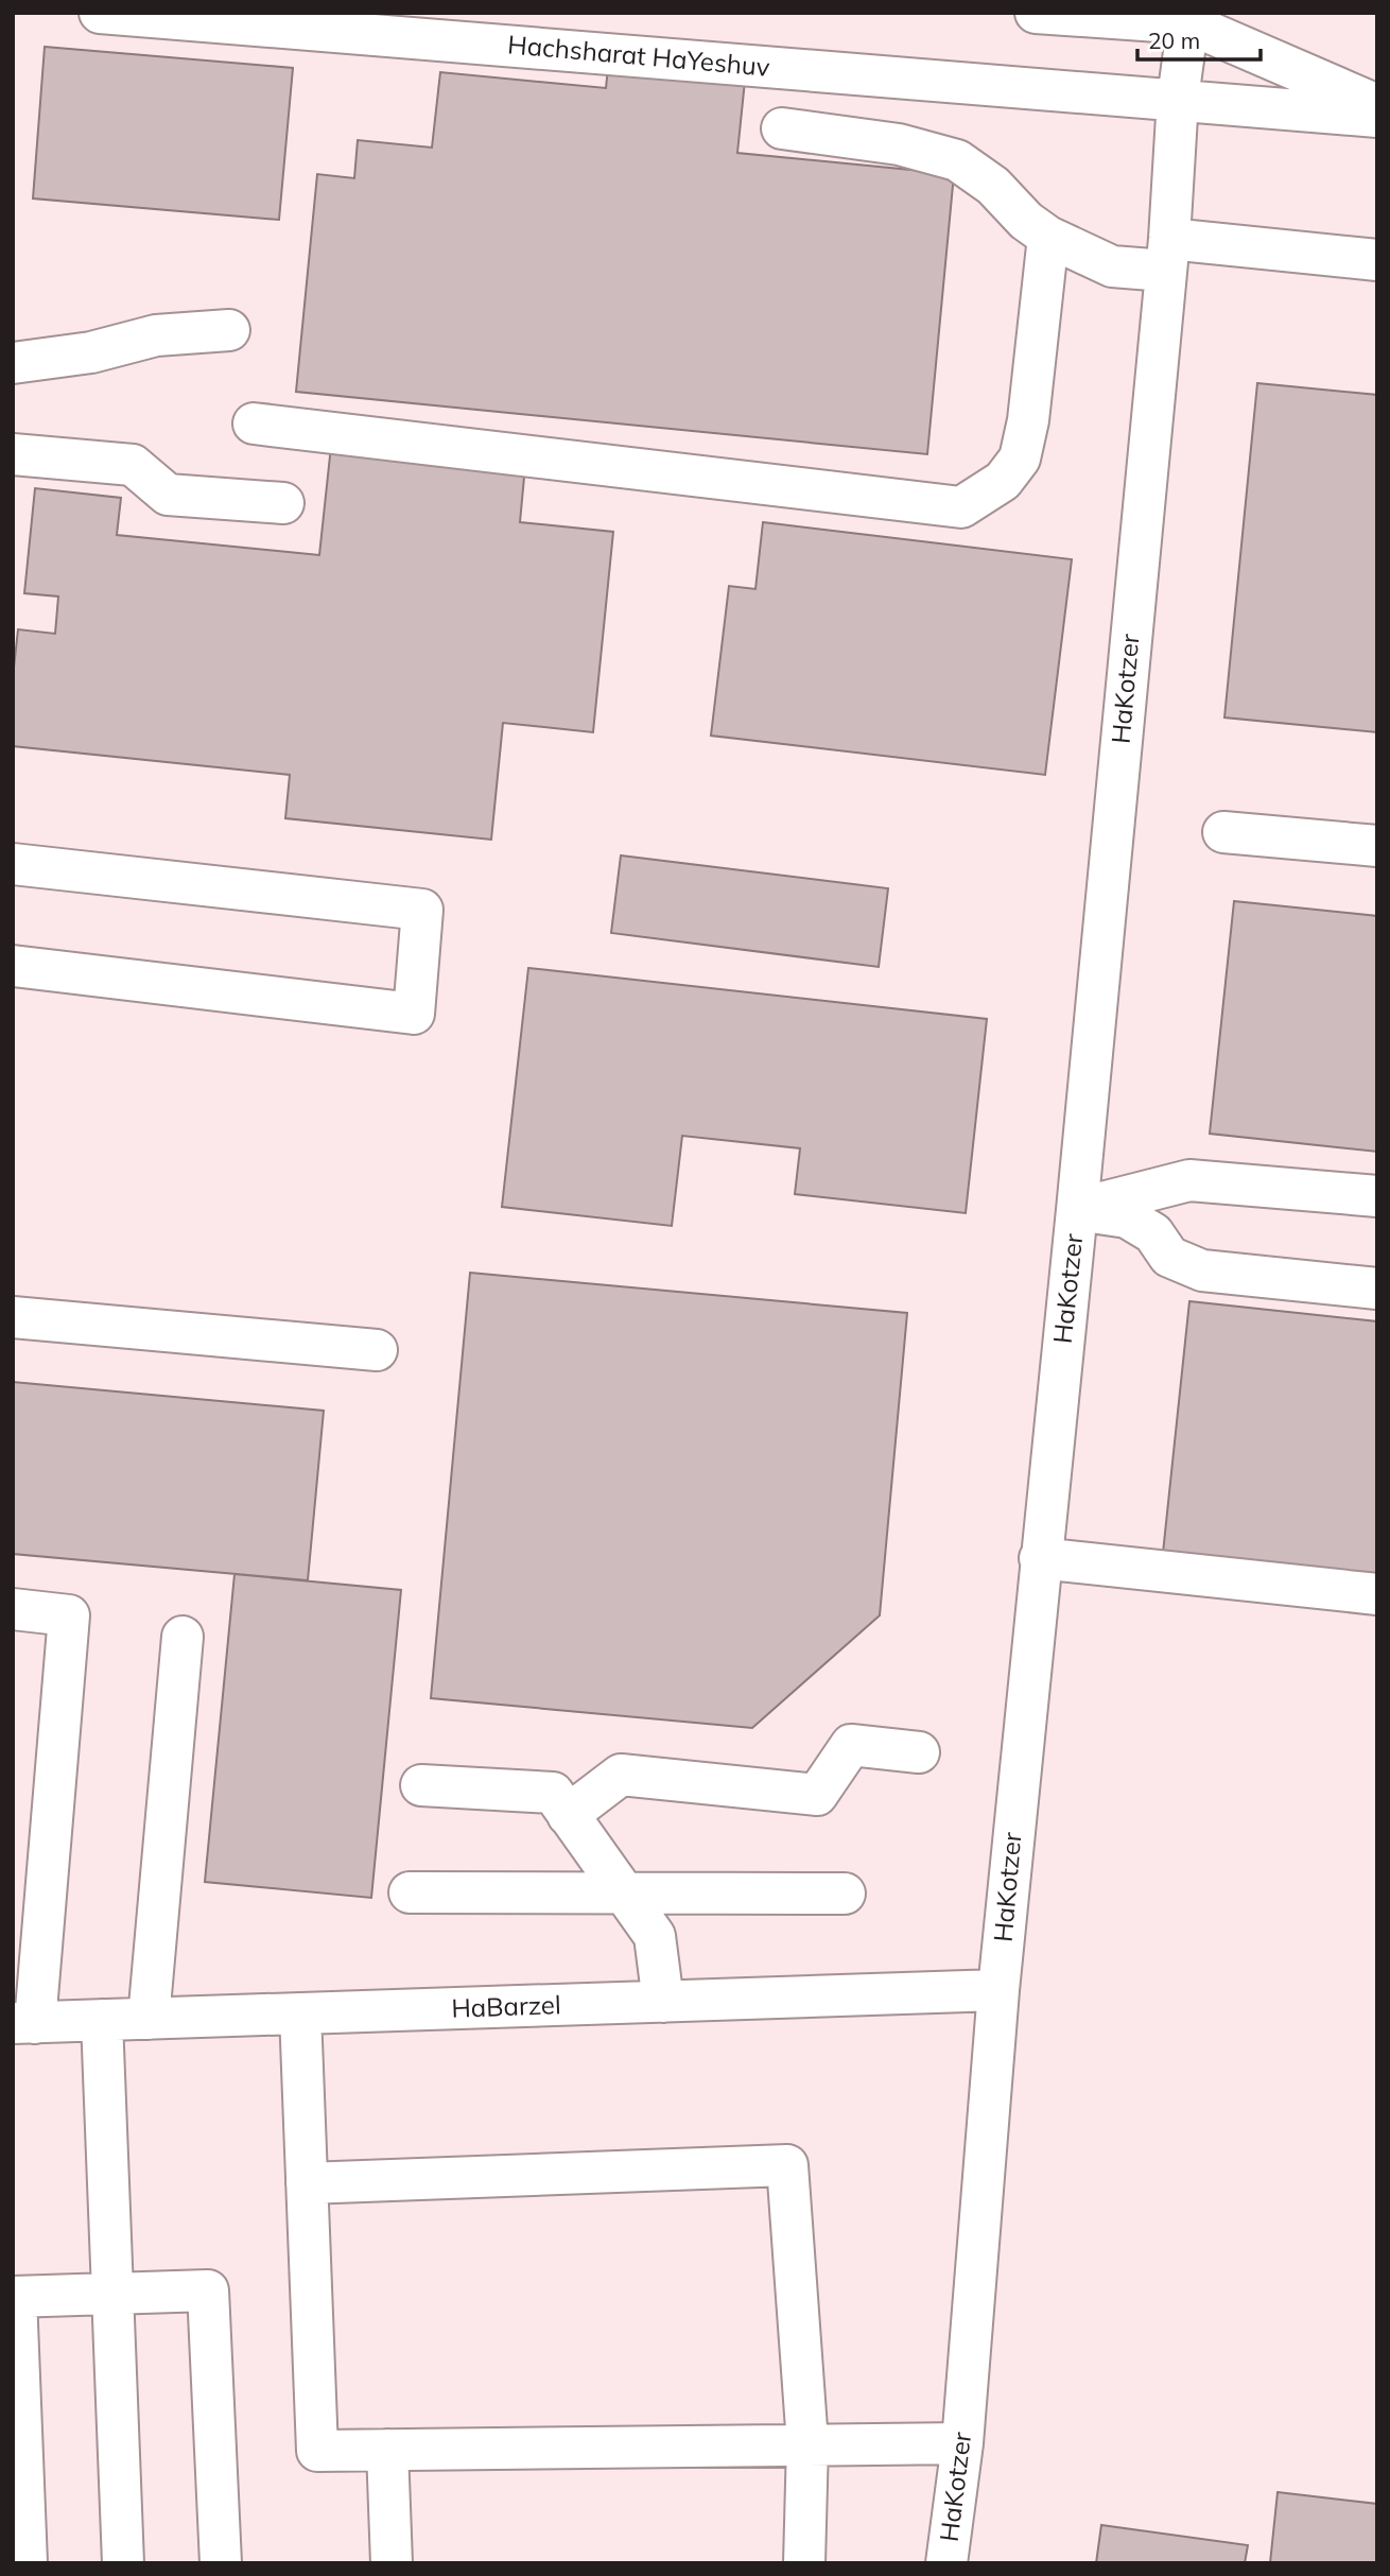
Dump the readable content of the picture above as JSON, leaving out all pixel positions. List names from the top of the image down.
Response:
{
  "streets": {
    "street": ["Hachsharat HaYeshuv", "HaKotzer", "HaBarzel"]
  },
  "crossings": [
    ["Hachsharat HaYeshuv", "HaKotzer"],
    ["HaKotzer", "HaBarzel"]
  ],
  "scale_bar": "20 m"
}
